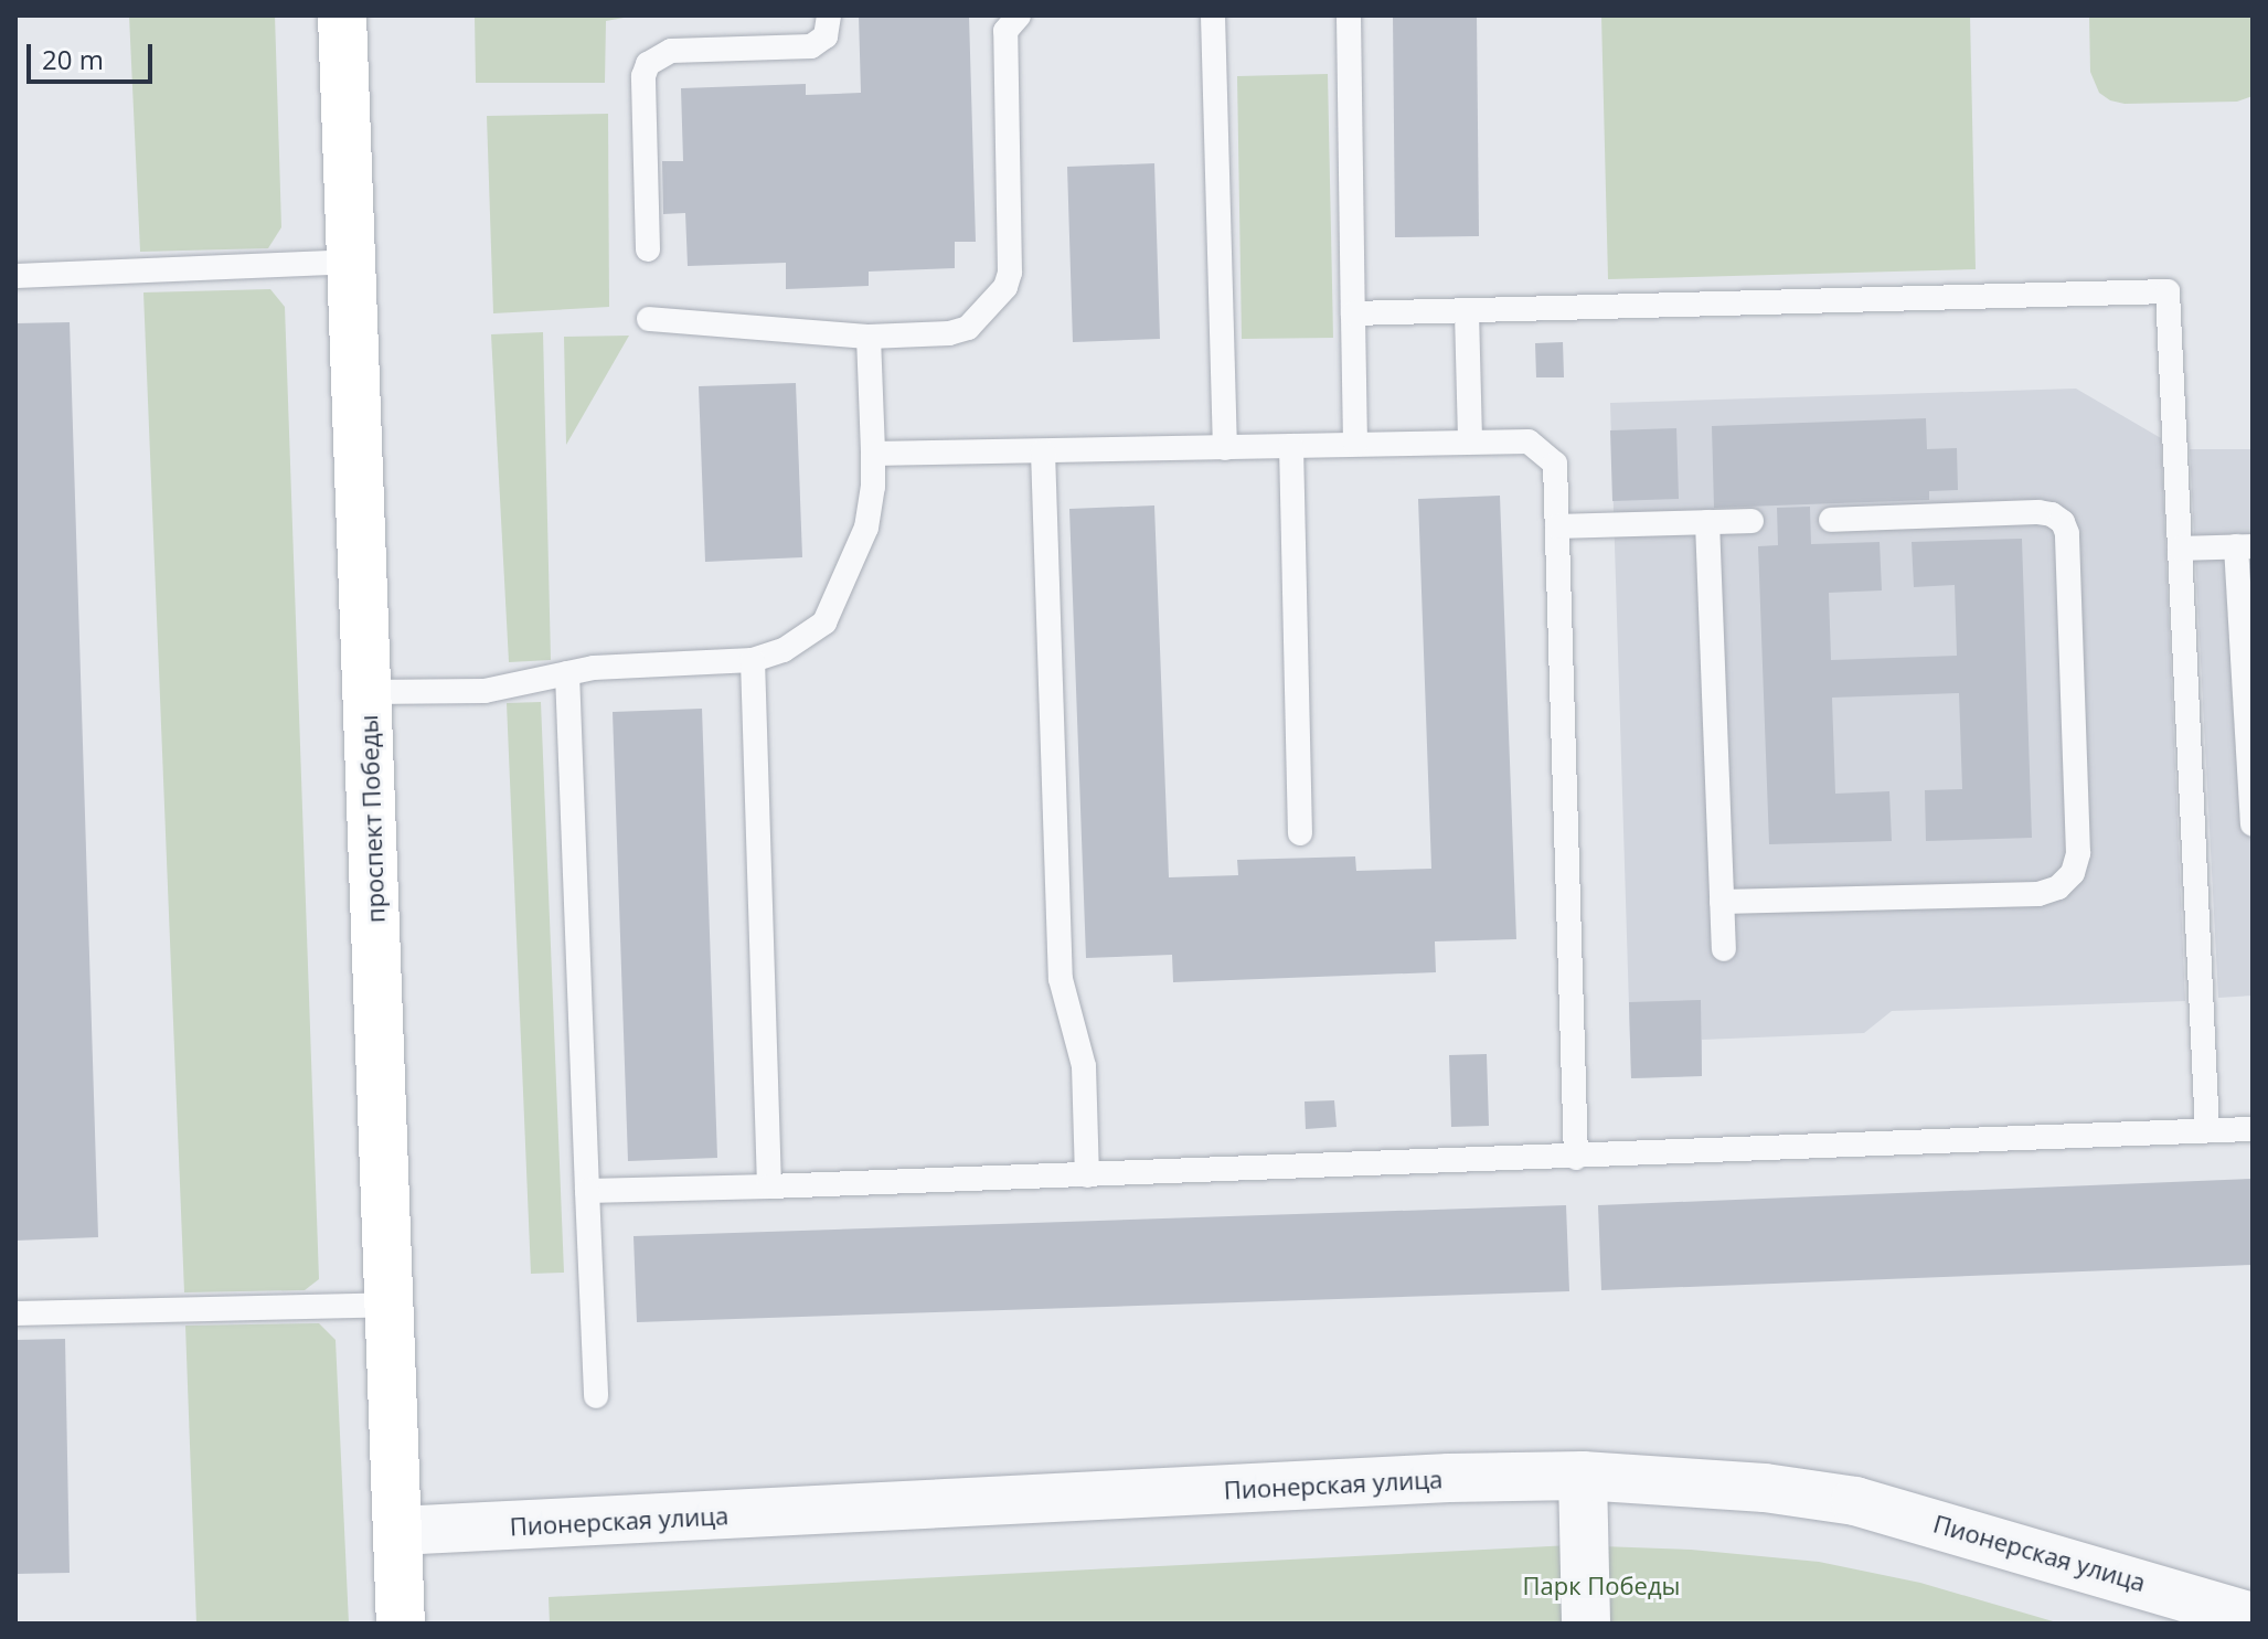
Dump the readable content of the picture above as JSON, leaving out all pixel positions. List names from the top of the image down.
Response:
{
  "streets": {
    "main road": ["проспект Победы"],
    "street": ["Пионерская улица"]
  },
  "crossings": [
    ["проспект Победы", "Пионерская улица"]
  ],
  "parks": ["Парк Победы"],
  "scale_bar": "20 m"
}
